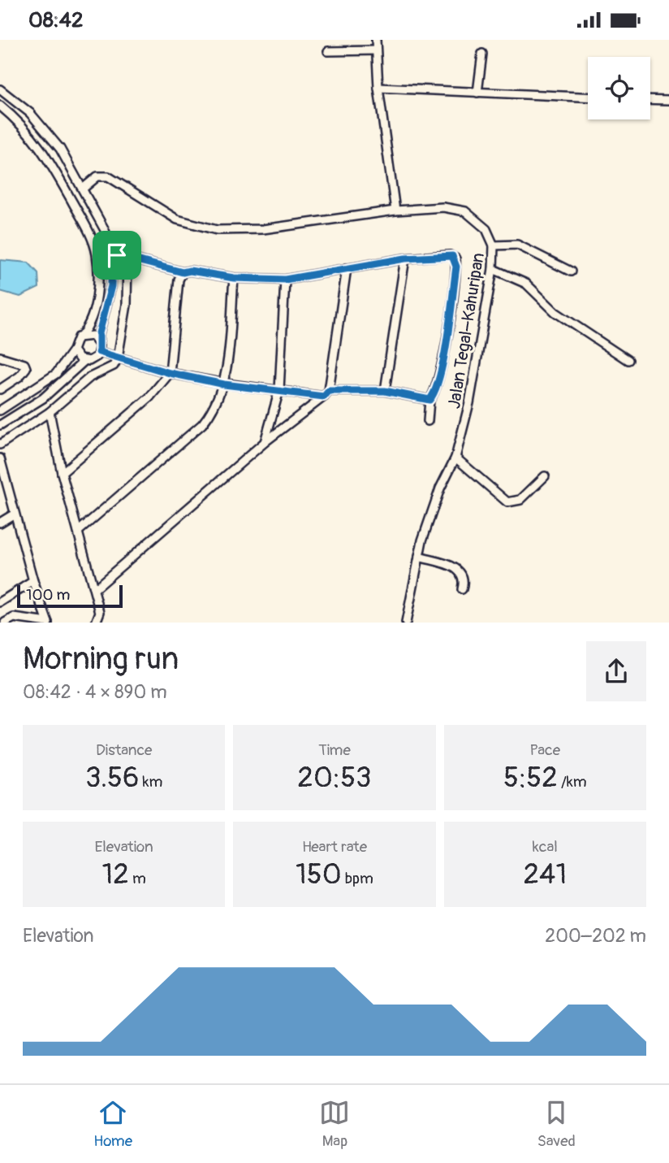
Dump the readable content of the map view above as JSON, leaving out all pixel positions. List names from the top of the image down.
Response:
{
  "streets": {
    "street": ["Jalan Tegal–Kahuripan"]
  },
  "scale_bar": "100 m",
  "page": {
    "status": "08:42",
    "scale": "100 m",
    "heading": ["Morning run", "08:42 · 4 × 890 m"],
    "stats": [
      ["Distance", "3.56 km"],
      ["Time", "20:53"],
      ["Pace", "5:52 /km"],
      ["Elevation", "12 m"],
      ["Heart rate", "150 bpm"],
      ["kcal", "241"]
    ],
    "chart": ["Elevation", "200–202 m"],
    "tabs": ["Home", "Map", "Saved"]
  }
}
